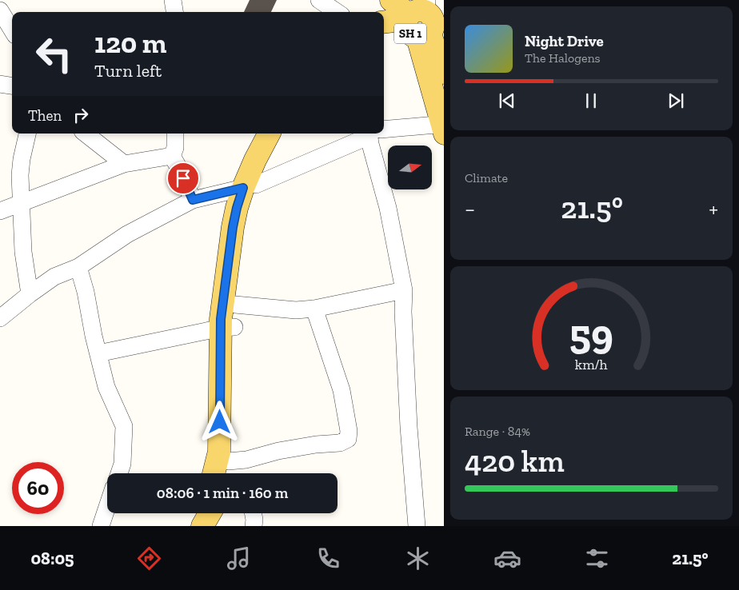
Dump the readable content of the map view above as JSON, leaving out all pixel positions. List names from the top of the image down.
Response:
{
  "streets": {
    "main road": ["SH 1"]
  },
  "north": "right",
  "page": {
    "turn": ["120 m", "Turn left"],
    "song": ["Night Drive", "The Halogens"],
    "then": "Then",
    "tile": [
      "Climate",
      ["Range · 84%", "420 km"]
    ],
    "heat": ["−", "21.5°", "+"],
    "limit": "60",
    "trip": "08:06 · 1 min · 160 m",
    "tabs": ["08:05", "21.5°"],
    "gauge": ["59", "km/h"]
  }
}
